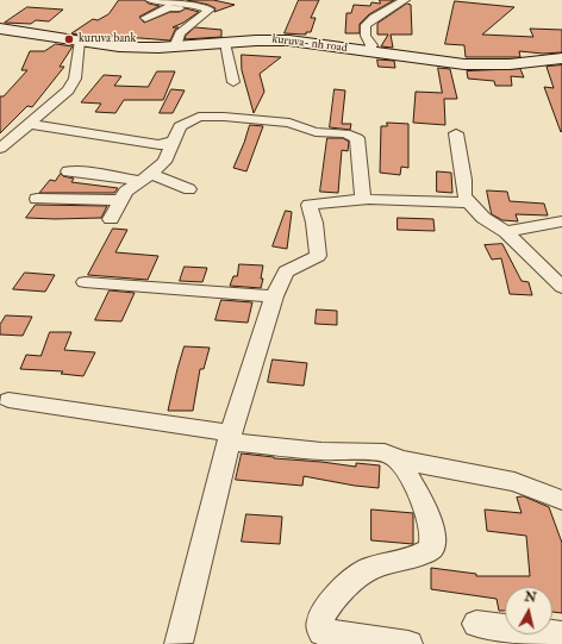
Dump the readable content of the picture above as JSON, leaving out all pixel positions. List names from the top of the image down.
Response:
{
  "streets": {
    "main road": ["kuruva- nh road"]
  },
  "places": ["kuruva bank"],
  "north": "top"
}
